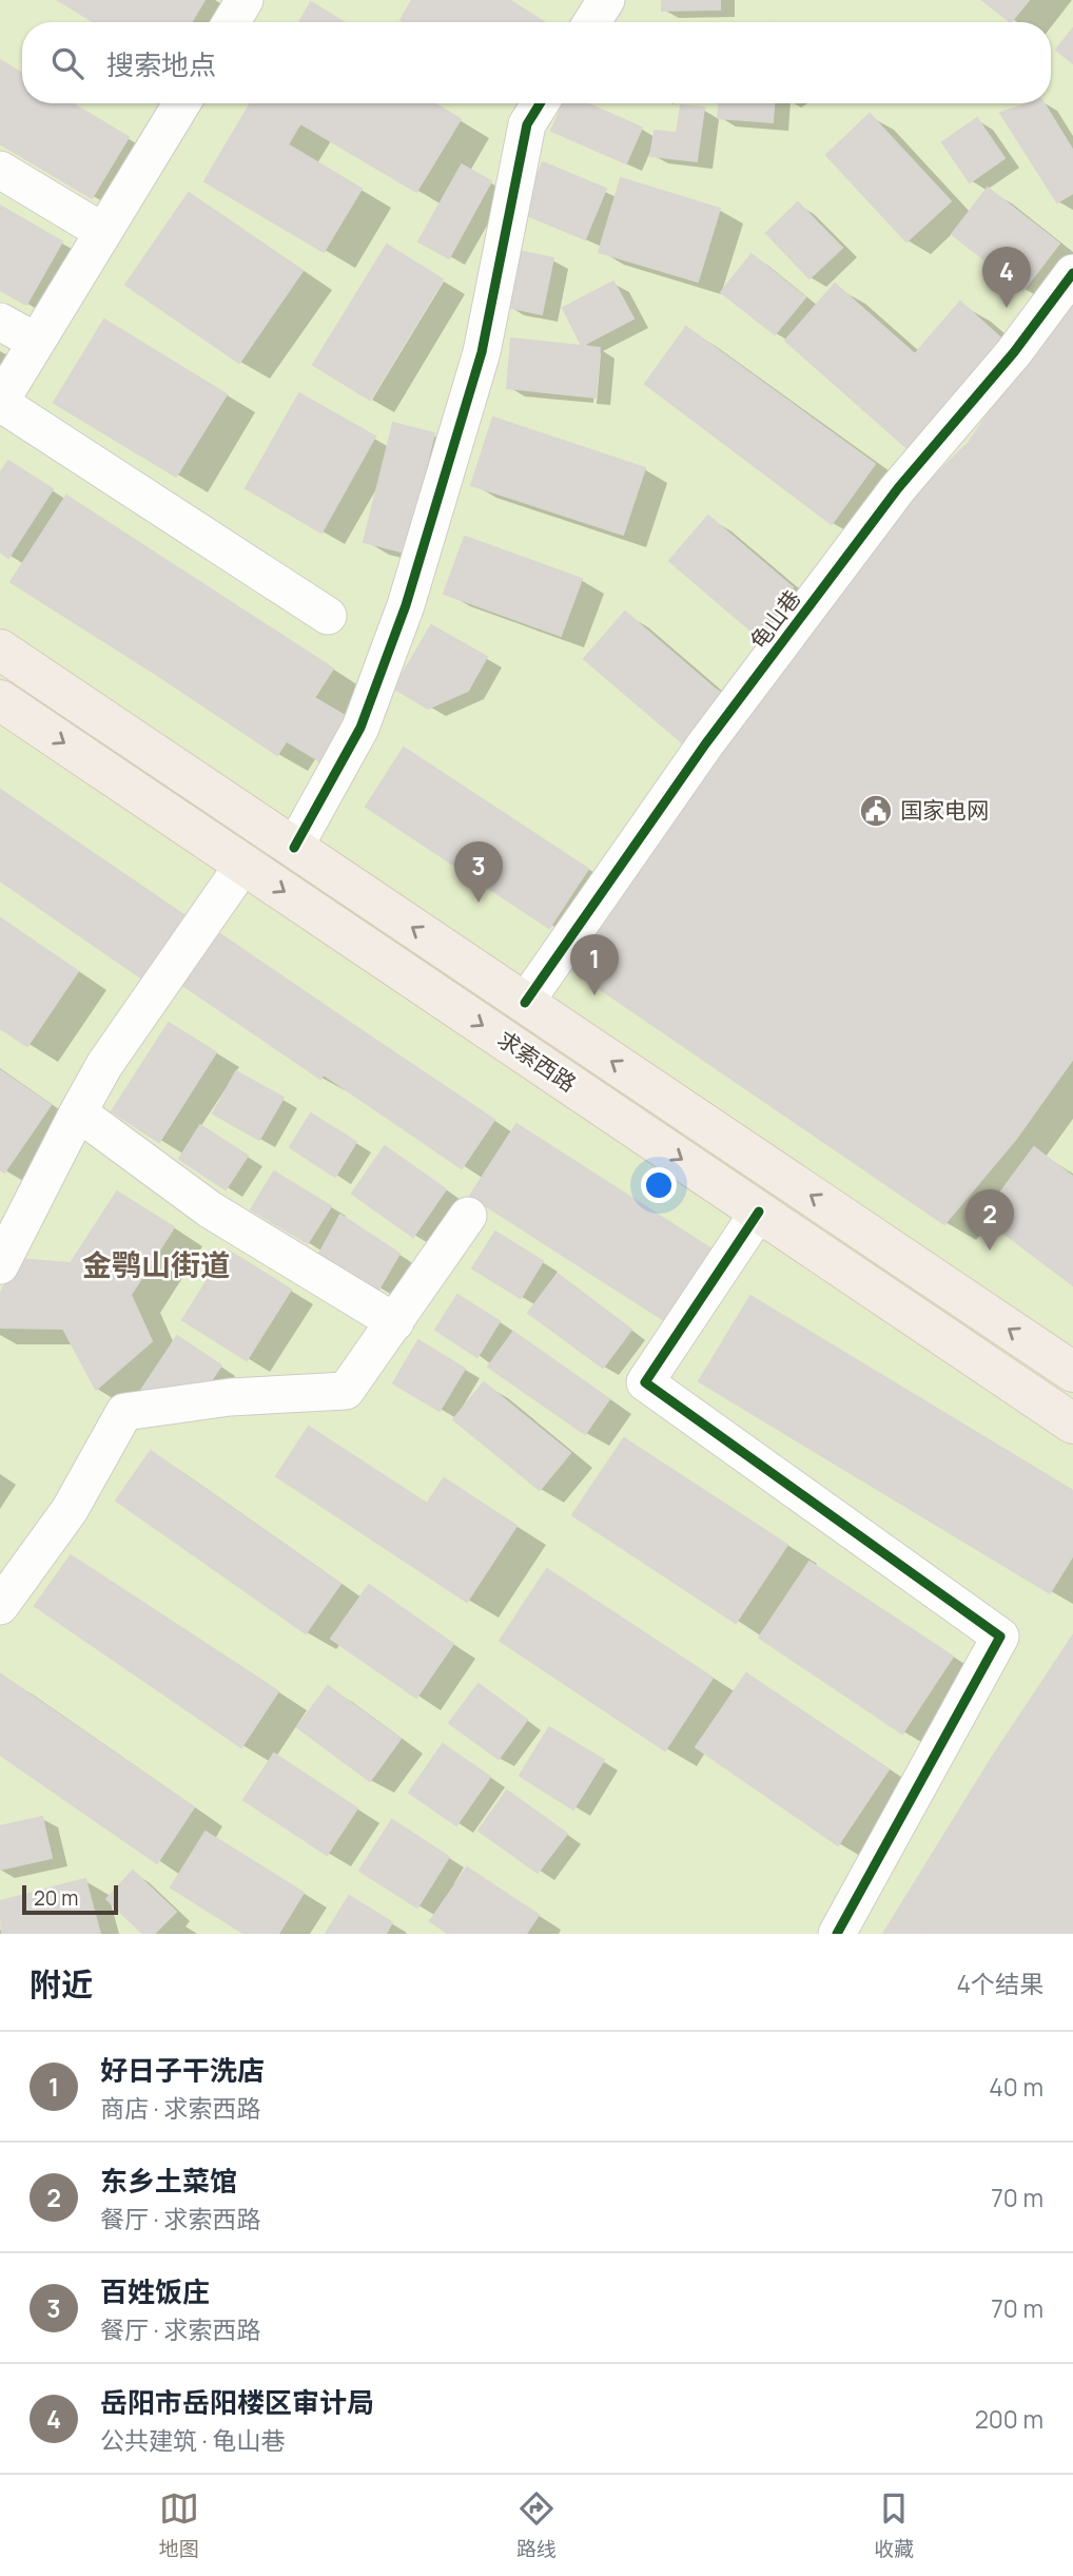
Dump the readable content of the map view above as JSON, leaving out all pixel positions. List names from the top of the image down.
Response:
{
  "streets": {
    "main road": ["求索西路"],
    "street": ["龟山巷"]
  },
  "crossings": [
    ["龟山巷", "求索西路"]
  ],
  "districts": ["金鹗山街道"],
  "places": {
    "public building": ["国家电网"]
  },
  "scale_bar": "20 m",
  "page": {
    "search": "搜索地点",
    "pins": [
      "4",
      "3",
      "1",
      "2"
    ],
    "scale": "20 m",
    "heading": ["附近", "4个结果"],
    "list": [
      {
        "mark": "1",
        "name": "好日子干洗店",
        "note": "商店 · 求索西路",
        "value": "40 m"
      },
      {
        "mark": "2",
        "name": "东乡土菜馆",
        "note": "餐厅 · 求索西路",
        "value": "70 m"
      },
      {
        "mark": "3",
        "name": "百姓饭庄",
        "note": "餐厅 · 求索西路",
        "value": "70 m"
      },
      {
        "mark": "4",
        "name": "岳阳市岳阳楼区审计局",
        "note": "公共建筑 · 龟山巷",
        "value": "200 m"
      }
    ],
    "nav": ["地图", "路线", "收藏"]
  }
}
